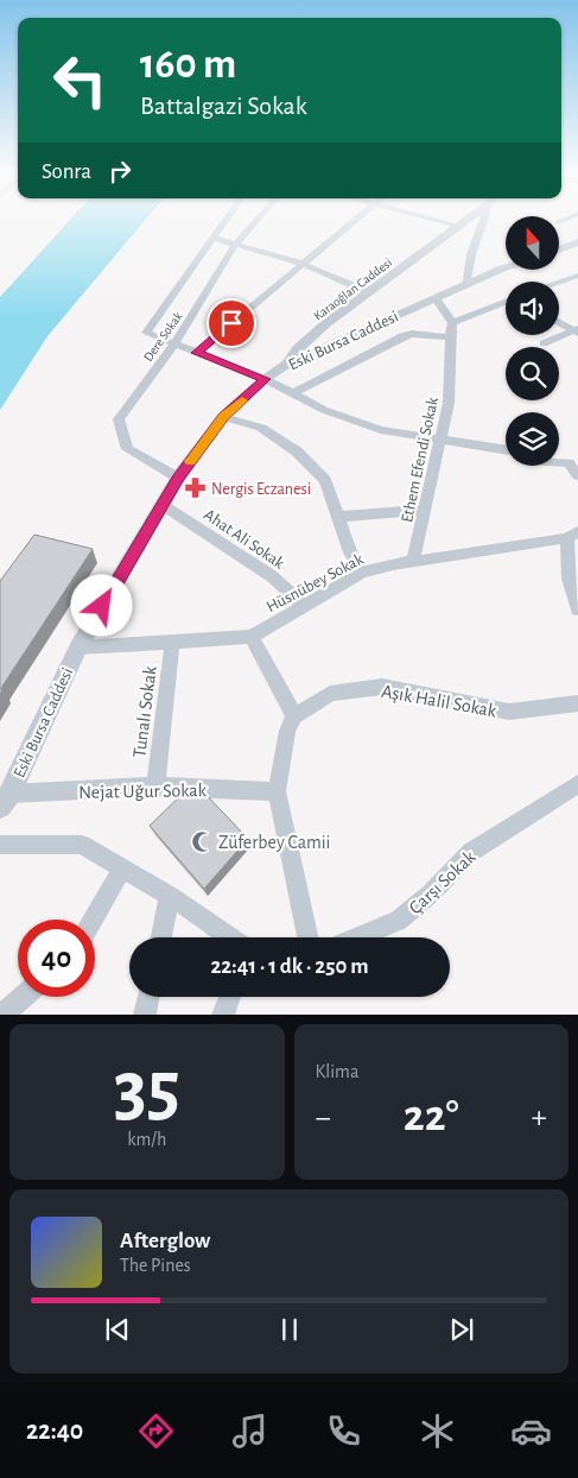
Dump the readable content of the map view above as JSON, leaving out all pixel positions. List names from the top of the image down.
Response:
{
  "streets": {
    "street": [
      "Karaoğlan Caddesi",
      "Dere Sokak",
      "Eski Bursa Caddesi",
      "Ethem Efendi Sokak",
      "Ahat Ali Sokak",
      "Hüsnübey Sokak",
      "Aşık Halil Sokak",
      "Tunalı Sokak",
      "Nejat Uğur Sokak",
      "Çarşı Sokak"
    ]
  },
  "crossings": [
    ["Karaoğlan Caddesi", "Eski Bursa Caddesi"],
    ["Dere Sokak", "Eski Bursa Caddesi"],
    ["Eski Bursa Caddesi", "Ahat Ali Sokak"],
    ["Eski Bursa Caddesi", "Hüsnübey Sokak"],
    ["Eski Bursa Caddesi", "Nejat Uğur Sokak"],
    ["Ethem Efendi Sokak", "Hüsnübey Sokak"],
    ["Ahat Ali Sokak", "Hüsnübey Sokak"],
    ["Hüsnübey Sokak", "Tunalı Sokak"],
    ["Tunalı Sokak", "Nejat Uğur Sokak"]
  ],
  "places": {
    "pharmacy": ["Nergis Eczanesi"],
    "mosque": ["Züferbey Camii"]
  },
  "north": "top",
  "page": {
    "turn": ["160 m", "Battalgazi Sokak"],
    "then": "Sonra",
    "limit": "40",
    "trip": "22:41 · 1 dk · 250 m",
    "tile": [
      ["35", "km/h"],
      "Klima"
    ],
    "heat": ["−", "22°", "+"],
    "song": ["Afterglow", "The Pines"],
    "tabs": "22:40"
  }
}
